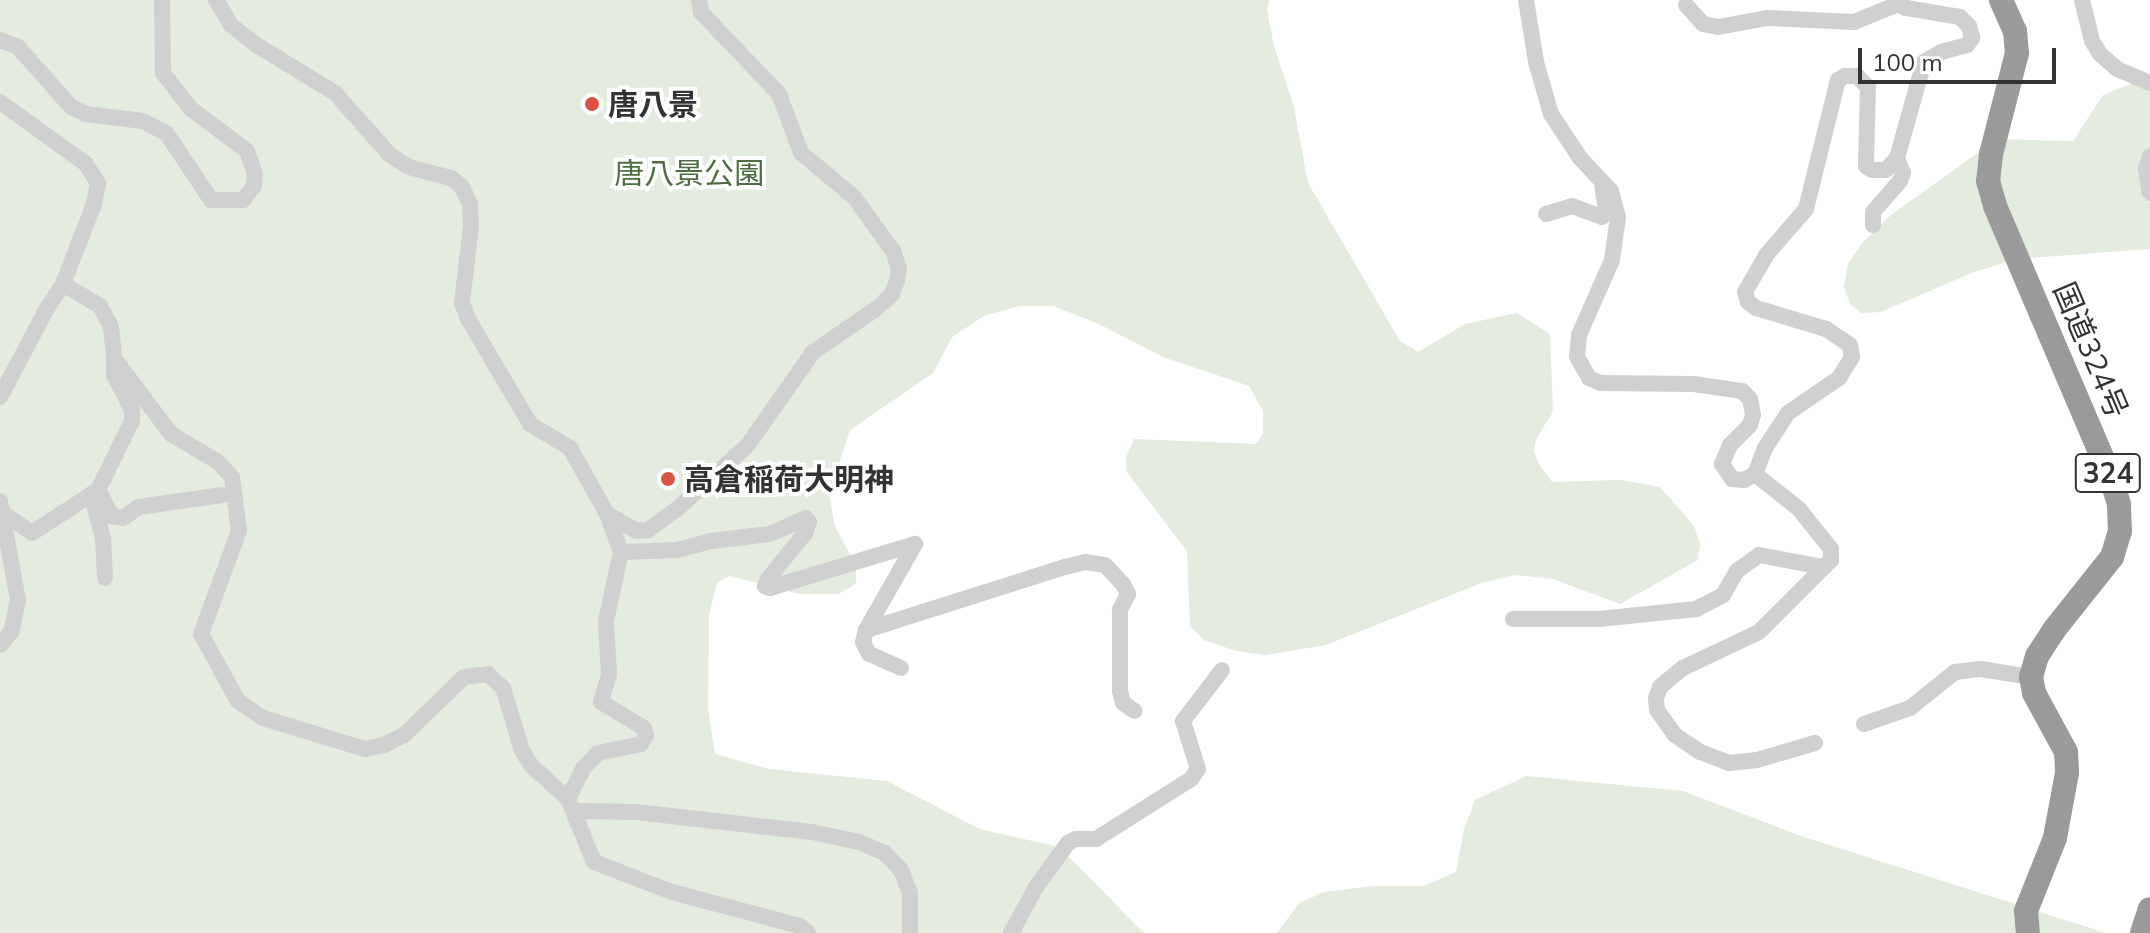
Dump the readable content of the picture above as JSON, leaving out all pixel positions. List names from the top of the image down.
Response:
{
  "streets": {
    "highway": ["国道324号", "324"]
  },
  "parks": ["唐八景公園"],
  "places": ["唐八景", "高倉稲荷大明神"],
  "scale_bar": "100 m"
}
